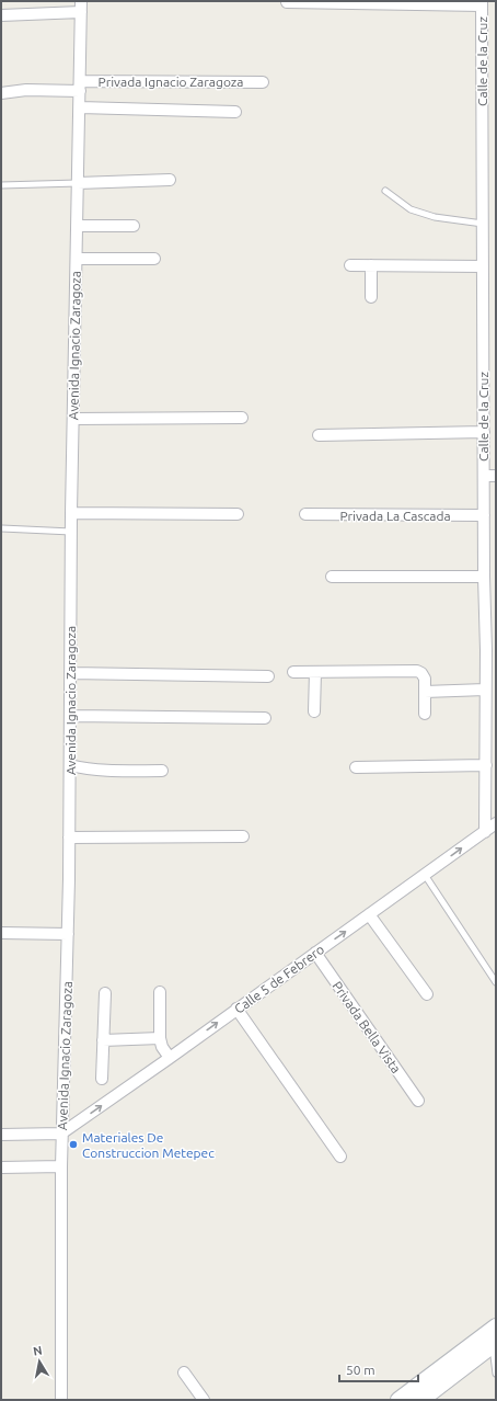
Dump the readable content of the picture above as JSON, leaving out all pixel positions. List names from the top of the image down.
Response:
{
  "streets": {
    "street": [
      "Calle de la Cruz",
      "Privada Ignacio Zaragoza",
      "Avenida Ignacio Zaragoza",
      "Privada La Cascada",
      "Calle 5 de Febrero",
      "Privada Bella Vista"
    ]
  },
  "crossings": [
    ["Calle de la Cruz", "Privada La Cascada"],
    ["Calle de la Cruz", "Calle 5 de Febrero"],
    ["Privada Ignacio Zaragoza", "Avenida Ignacio Zaragoza"],
    ["Avenida Ignacio Zaragoza", "Calle 5 de Febrero"],
    ["Calle 5 de Febrero", "Privada Bella Vista"]
  ],
  "one_way": ["Calle 5 de Febrero"],
  "places": ["Materiales De Construccion Metepec"],
  "scale_bar": "50 m",
  "north": "top"
}
